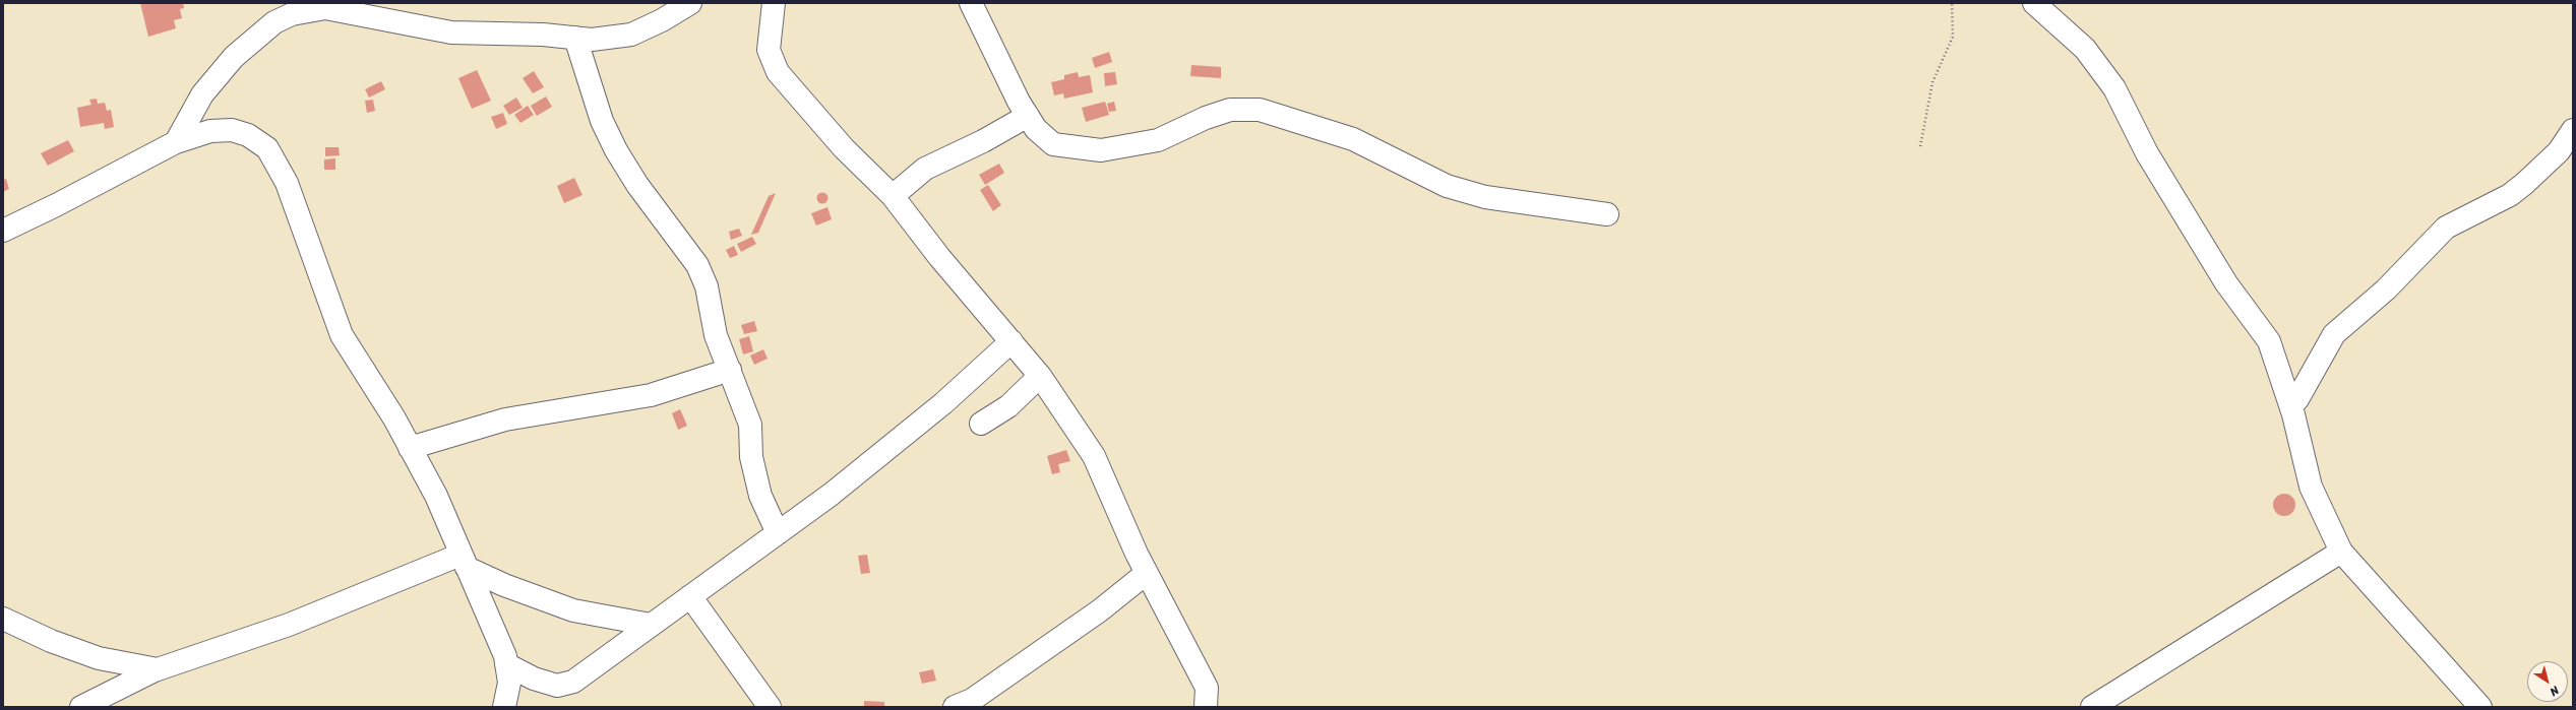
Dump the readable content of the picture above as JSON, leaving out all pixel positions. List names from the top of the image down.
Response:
{
  "north": "bottom right"
}
